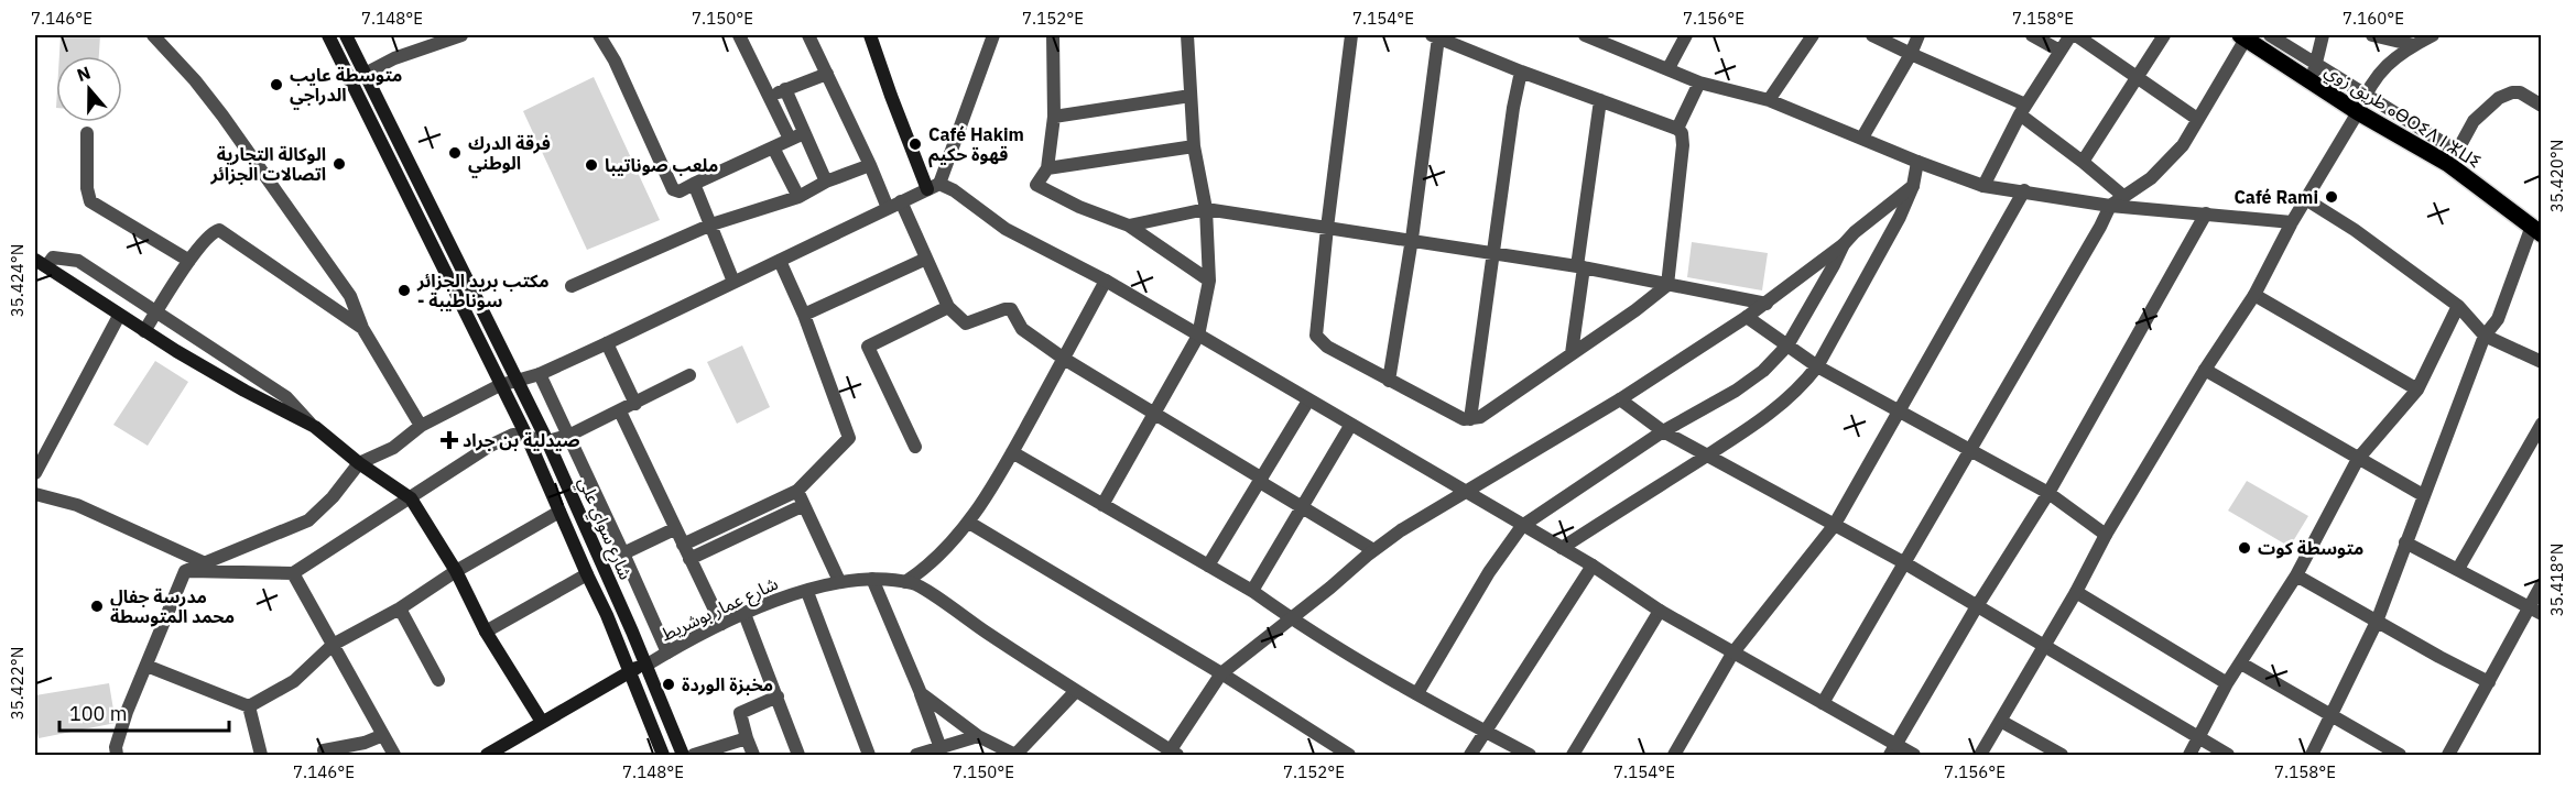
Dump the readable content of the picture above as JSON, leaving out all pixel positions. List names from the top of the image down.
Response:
{
  "streets": {
    "main road": ["طريق زوي ⴰⴱⵔⵉⴷ ⵏ ⵣⵡⵉ", "شارع سواي علي", "شارع عمار بوشريط"]
  },
  "crossings": [
    ["شارع سواي علي", "شارع عمار بوشريط"]
  ],
  "places": {
    "other": [
      "متوسطة عايب الدراجي",
      "Café Hakim قهوة حكيم",
      "فرقة الدرك الوطني",
      "الوكالة التجارية اتصالات الجزائر",
      "ملعب صوناتيبا",
      "Café Rami",
      "مكتب بريد الجزائر - سوناطيبة",
      "متوسطة كوت",
      "مدرسة جفال محمد المتوسطة",
      "مخبزة الوردة"
    ],
    "health": ["صيدلية بن جراد"]
  },
  "scale_bar": "100 m",
  "north": "top",
  "coordinates": [
    "7.146°E",
    "7.148°E",
    "7.150°E",
    "7.152°E",
    "7.154°E",
    "7.156°E",
    "7.158°E",
    "7.160°E",
    "35.420°N",
    "35.424°N",
    "35.418°N",
    "35.422°N"
  ]
}
